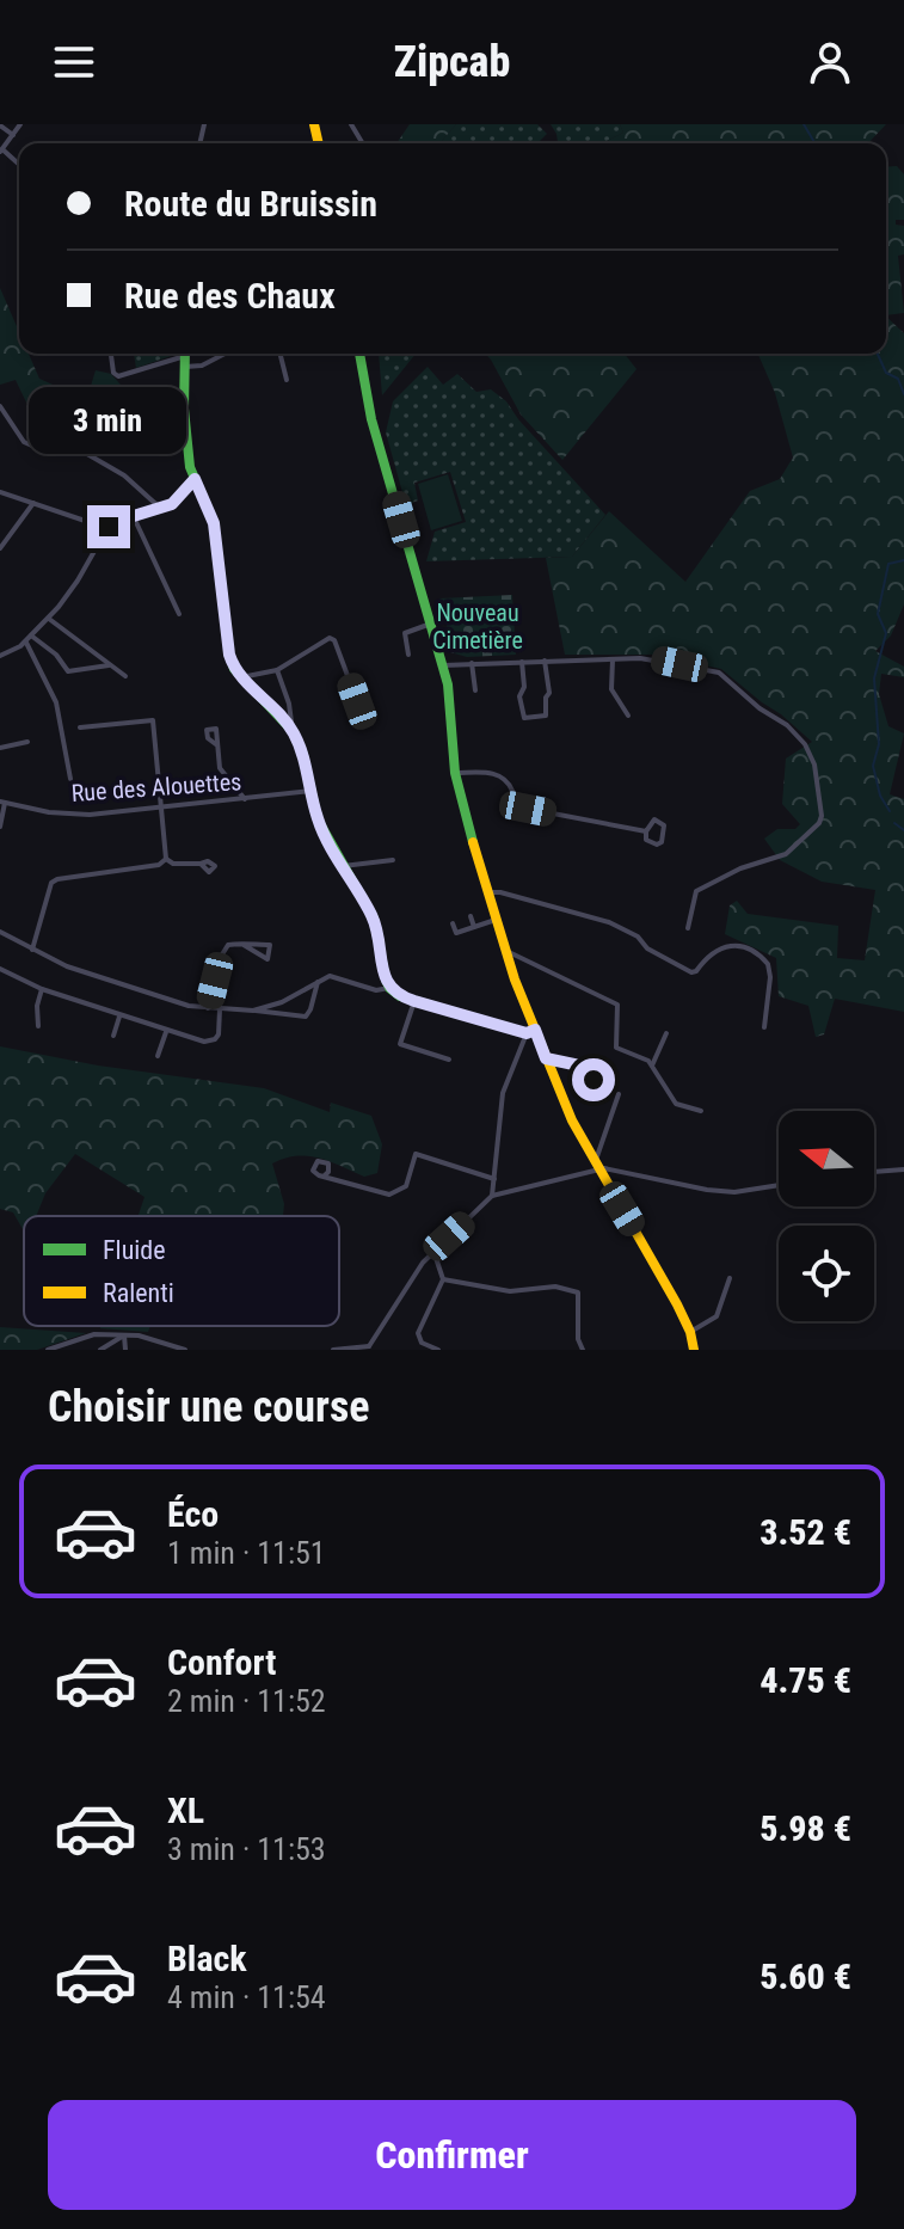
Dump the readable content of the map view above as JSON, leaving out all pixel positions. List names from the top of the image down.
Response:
{
  "streets": {
    "street": ["Rue des Alouettes"]
  },
  "parks": ["Nouveau Cimetière"],
  "legend": ["Fluide", "Ralenti"],
  "north": "left",
  "page": {
    "header": "Zipcab",
    "banner": ["Route du Bruissin", "Rue des Chaux"],
    "bubble": "3 min",
    "heading": "Choisir une course",
    "list": [
      {
        "name": "Éco",
        "note": "1 min · 11:51",
        "value": "3.52 €"
      },
      {
        "name": "Confort",
        "note": "2 min · 11:52",
        "value": "4.75 €"
      },
      {
        "name": "XL",
        "note": "3 min · 11:53",
        "value": "5.98 €"
      },
      {
        "name": "Black",
        "note": "4 min · 11:54",
        "value": "5.60 €"
      }
    ],
    "buttons": "Confirmer"
  }
}
